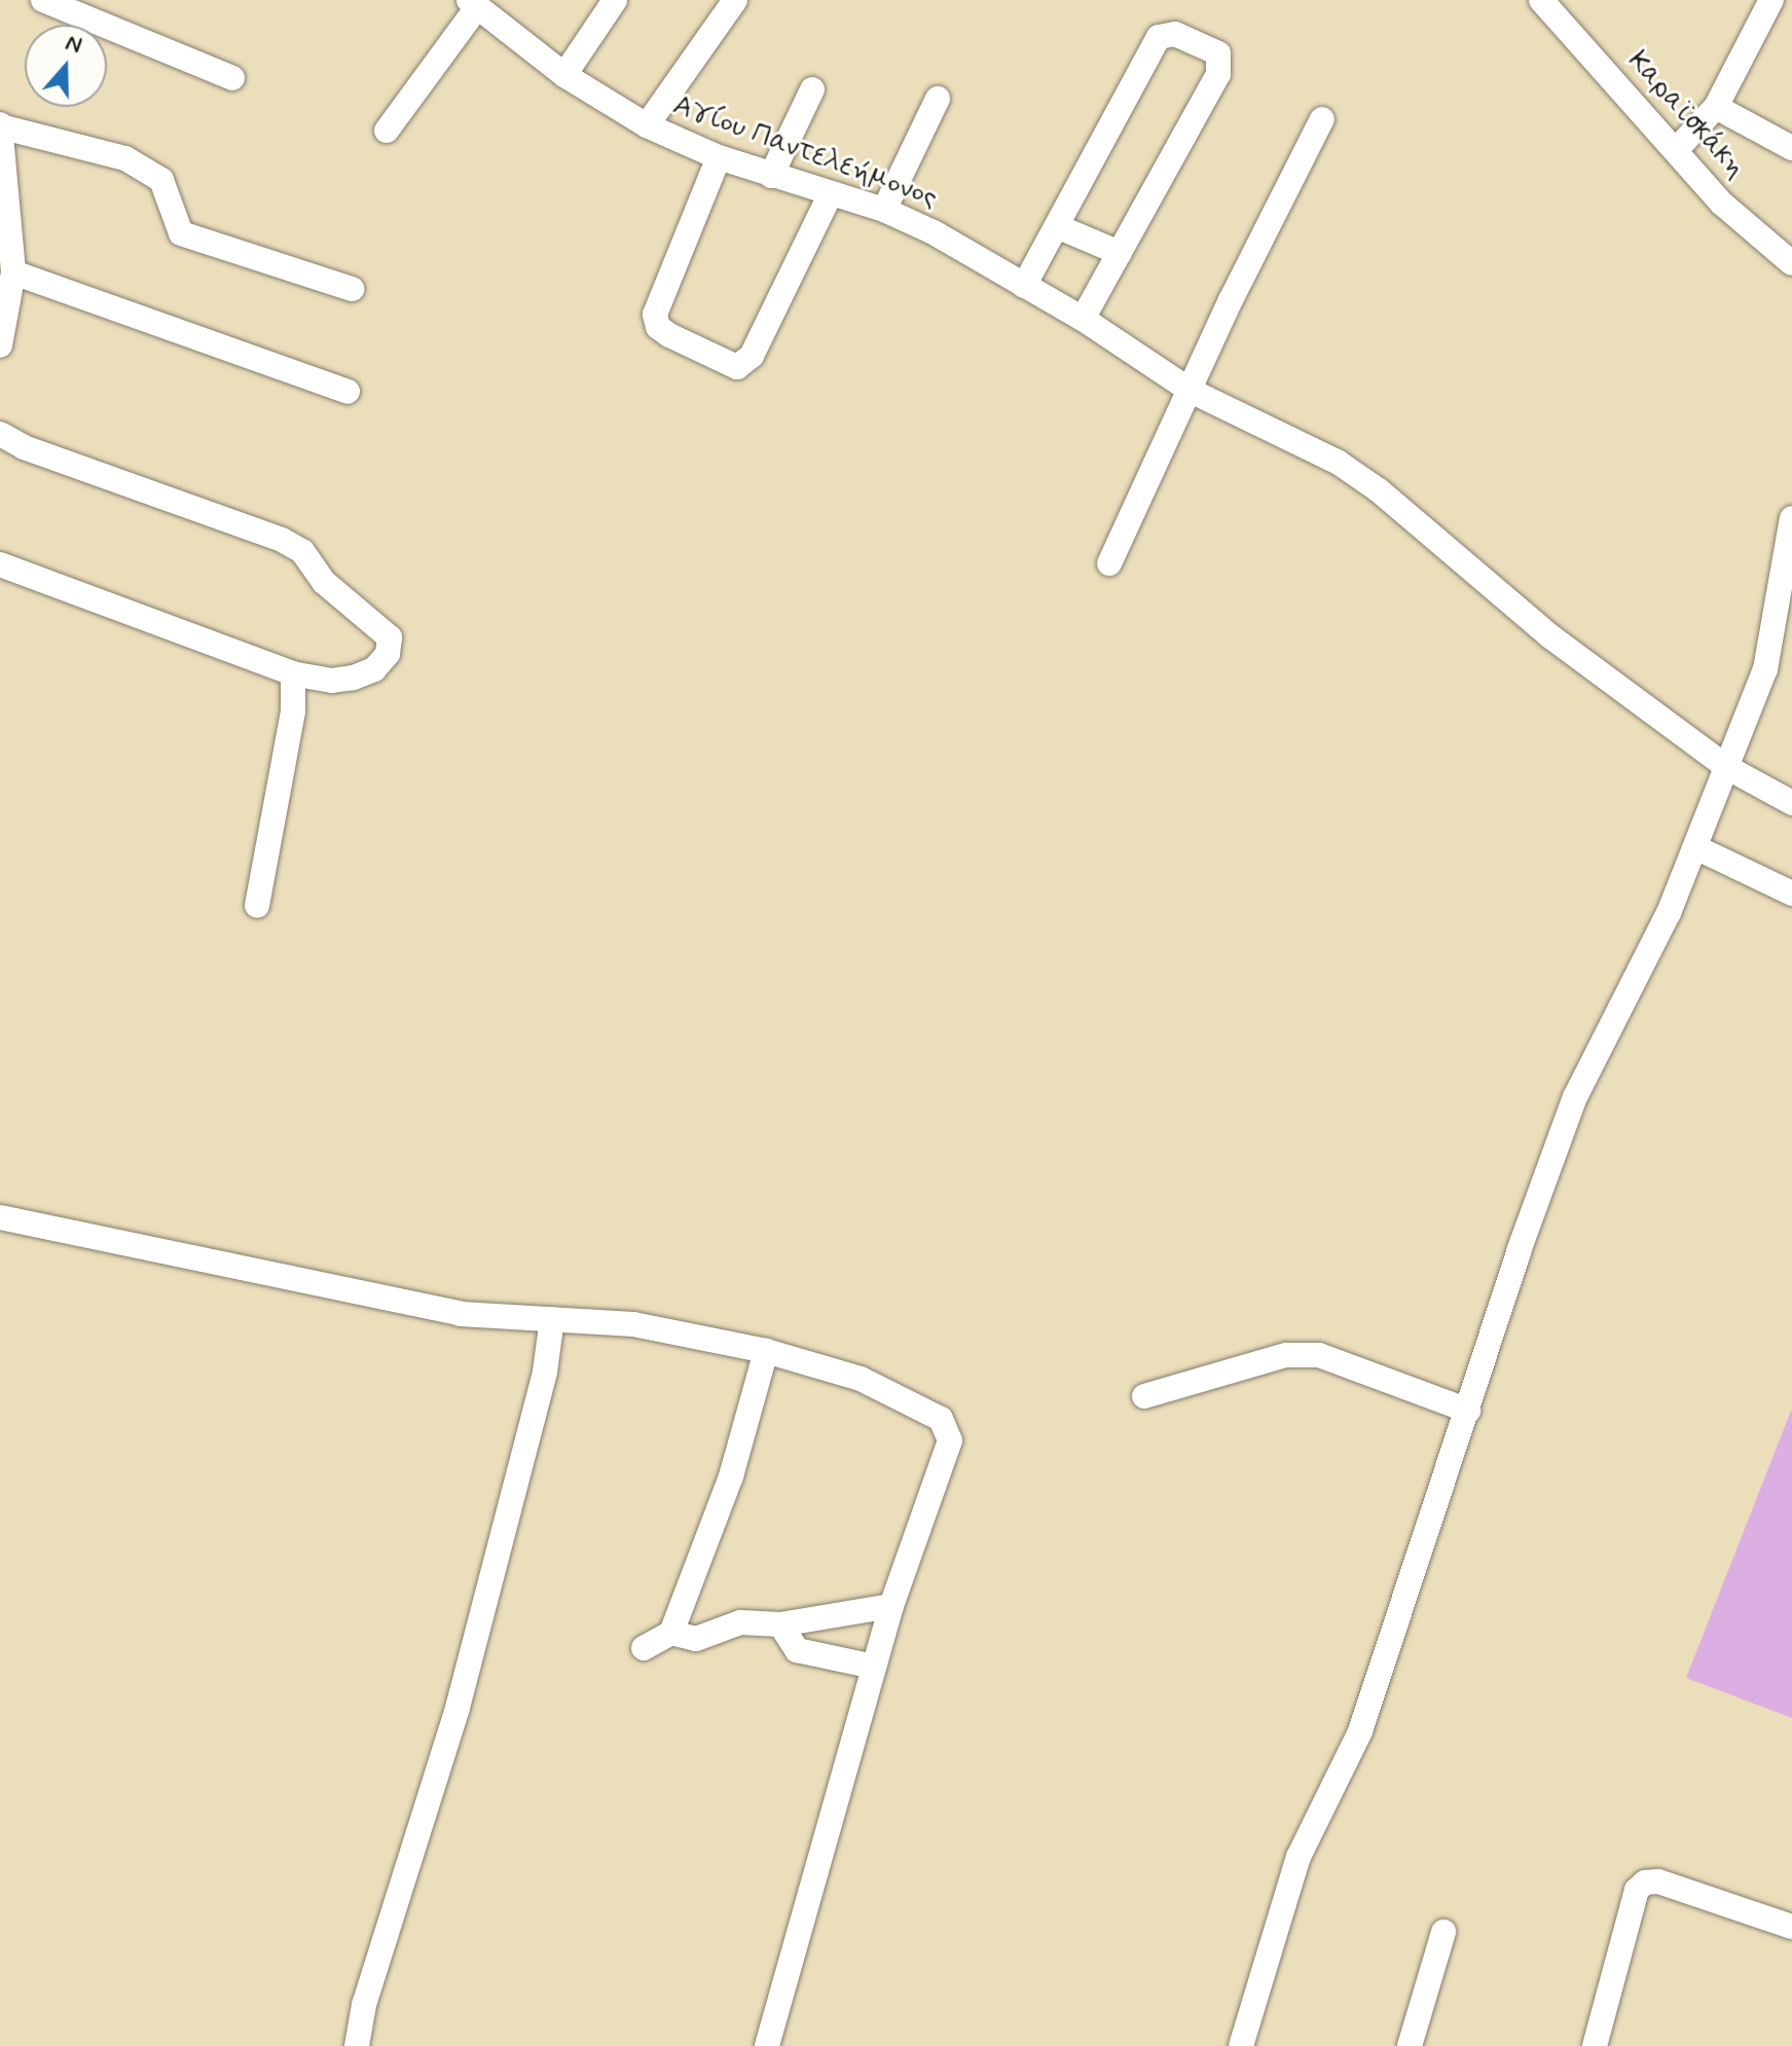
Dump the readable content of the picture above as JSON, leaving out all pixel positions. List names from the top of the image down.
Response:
{
  "streets": {
    "street": ["Καραϊσκάκη", "Αγίου Παντελεήμονος"]
  },
  "north": "top"
}
